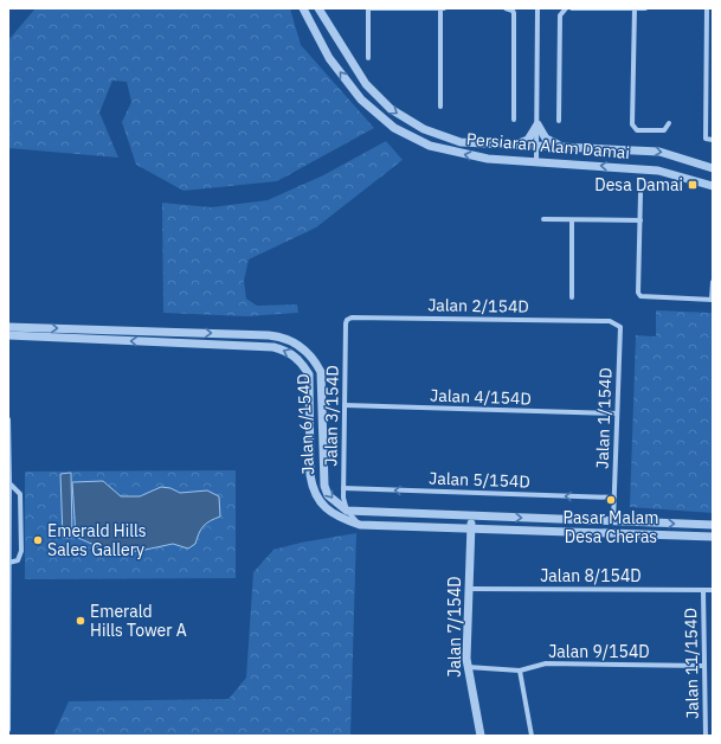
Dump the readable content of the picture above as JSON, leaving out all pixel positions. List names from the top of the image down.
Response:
{
  "streets": {
    "street": [
      "Persiaran Alam Damai",
      "Jalan 2/154D",
      "Jalan 4/154D",
      "Jalan 3/154D",
      "Jalan 1/154D",
      "Jalan 6/154D",
      "Jalan 5/154D",
      "Jalan 8/154D",
      "Jalan 7/154D",
      "Jalan 9/154D",
      "Jalan 11/154D"
    ]
  },
  "crossings": [
    ["Jalan 2/154D", "Jalan 3/154D"],
    ["Jalan 2/154D", "Jalan 1/154D"],
    ["Jalan 4/154D", "Jalan 3/154D"],
    ["Jalan 4/154D", "Jalan 1/154D"],
    ["Jalan 3/154D", "Jalan 6/154D"],
    ["Jalan 3/154D", "Jalan 5/154D"],
    ["Jalan 1/154D", "Jalan 5/154D"],
    ["Jalan 6/154D", "Jalan 7/154D"],
    ["Jalan 8/154D", "Jalan 7/154D"],
    ["Jalan 8/154D", "Jalan 11/154D"],
    ["Jalan 7/154D", "Jalan 9/154D"],
    ["Jalan 9/154D", "Jalan 11/154D"]
  ],
  "places": {
    "transit": ["Desa Damai"],
    "other": ["Pasar Malam Desa Cheras", "Emerald Hills Sales Gallery", "Emerald Hills Tower A"]
  }
}
